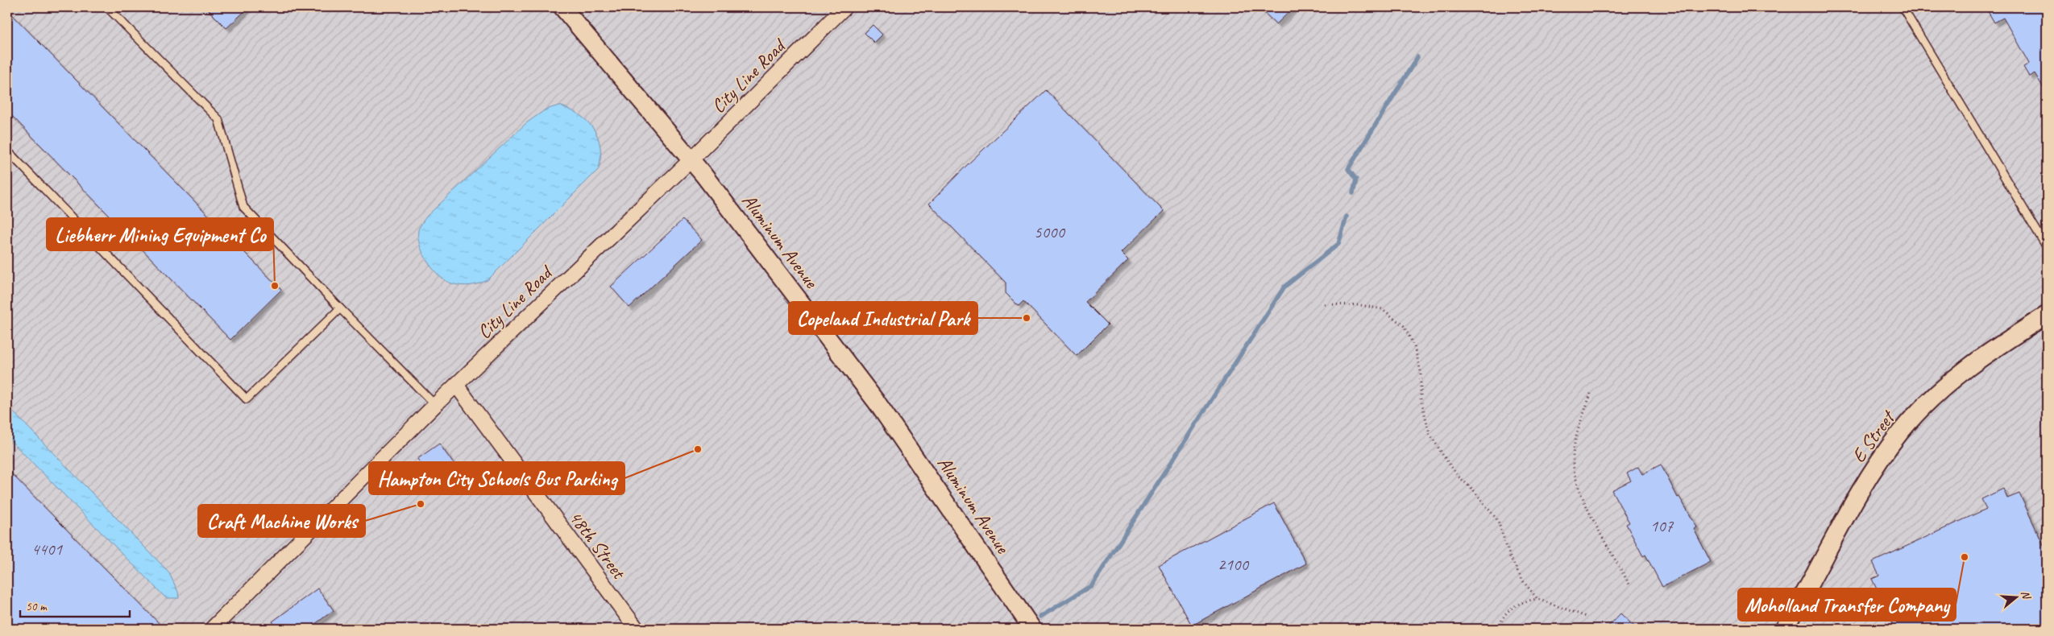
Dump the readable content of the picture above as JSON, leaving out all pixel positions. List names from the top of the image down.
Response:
{
  "streets": {
    "street": [
      "City Line Road",
      "Aluminum Avenue",
      "E Street",
      "48th Street"
    ]
  },
  "crossings": [
    ["City Line Road", "Aluminum Avenue"],
    ["City Line Road", "48th Street"]
  ],
  "places": [
    "Liebherr Mining Equipment Co",
    "Copeland Industrial Park",
    "Hampton City Schools Bus Parking",
    "Craft Machine Works",
    "Moholland Transfer Company"
  ],
  "house_numbers": [
    "5000",
    "107",
    "4401",
    "2100"
  ],
  "scale_bar": "50 m",
  "north": "right"
}
